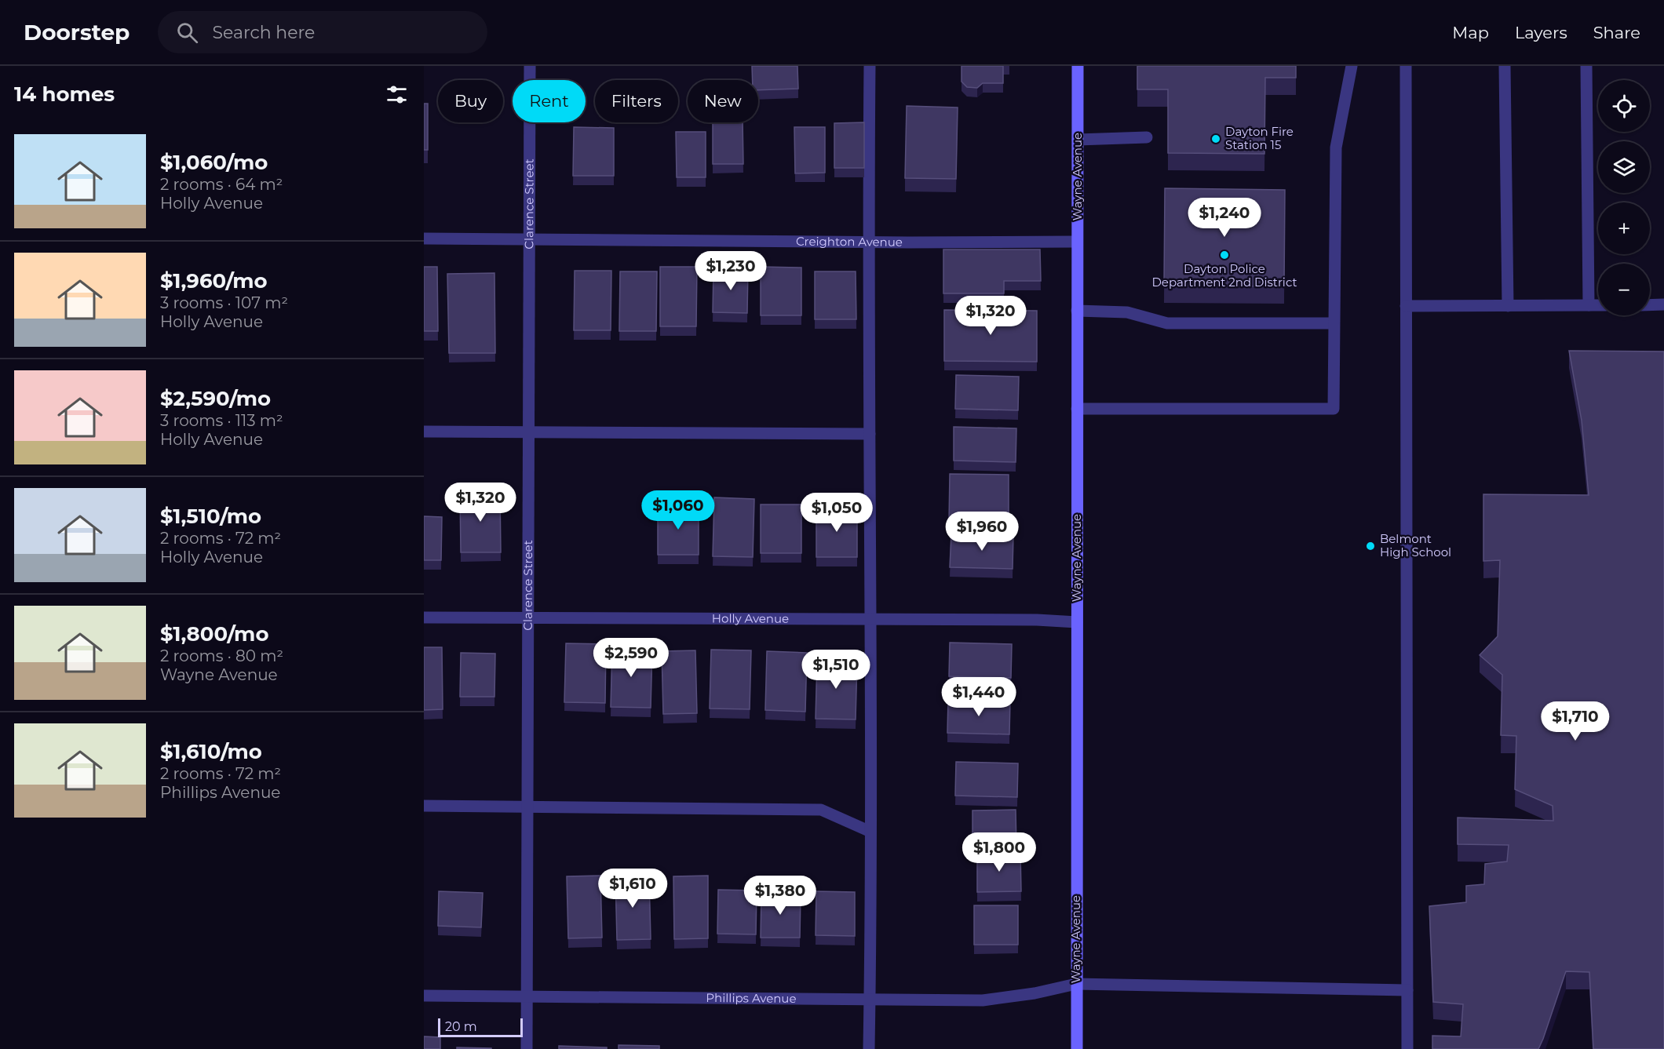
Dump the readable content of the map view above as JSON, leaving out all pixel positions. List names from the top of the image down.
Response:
{
  "streets": {
    "main road": ["Wayne Avenue"],
    "street": [
      "Clarence Street",
      "Creighton Avenue",
      "Holly Avenue",
      "Phillips Avenue"
    ]
  },
  "crossings": [
    ["Wayne Avenue", "Creighton Avenue"],
    ["Wayne Avenue", "Holly Avenue"],
    ["Wayne Avenue", "Phillips Avenue"],
    ["Clarence Street", "Creighton Avenue"],
    ["Clarence Street", "Holly Avenue"],
    ["Clarence Street", "Phillips Avenue"]
  ],
  "places": ["Dayton Fire Station 15", "Dayton Police Department 2nd District", "Belmont High School"],
  "scale_bar": "20 m",
  "page": {
    "header": "Doorstep",
    "search": "Search here",
    "nav": ["Map", "Layers", "Share"],
    "heading": "14 homes",
    "map_buttons": ["+", "−"],
    "chip": [
      "Buy",
      "Rent",
      "Filters",
      "New"
    ],
    "list": [
      {
        "name": "$1,060/mo",
        "note": "2 rooms · 64 m² · Holly Avenue"
      },
      {
        "name": "$1,960/mo",
        "note": "3 rooms · 107 m² · Holly Avenue"
      },
      {
        "name": "$2,590/mo",
        "note": "3 rooms · 113 m² · Holly Avenue"
      },
      {
        "name": "$1,510/mo",
        "note": "2 rooms · 72 m² · Holly Avenue"
      },
      {
        "name": "$1,800/mo",
        "note": "2 rooms · 80 m² · Wayne Avenue"
      },
      {
        "name": "$1,610/mo",
        "note": "2 rooms · 72 m² · Phillips Avenue"
      }
    ],
    "price": [
      "$1,240",
      "$1,230",
      "$1,320",
      "$1,320",
      "$1,060",
      "$1,050",
      "$1,960",
      "$2,590",
      "$1,510",
      "$1,440",
      "$1,710",
      "$1,800",
      "$1,610",
      "$1,380"
    ],
    "scale": "20 m"
  }
}
